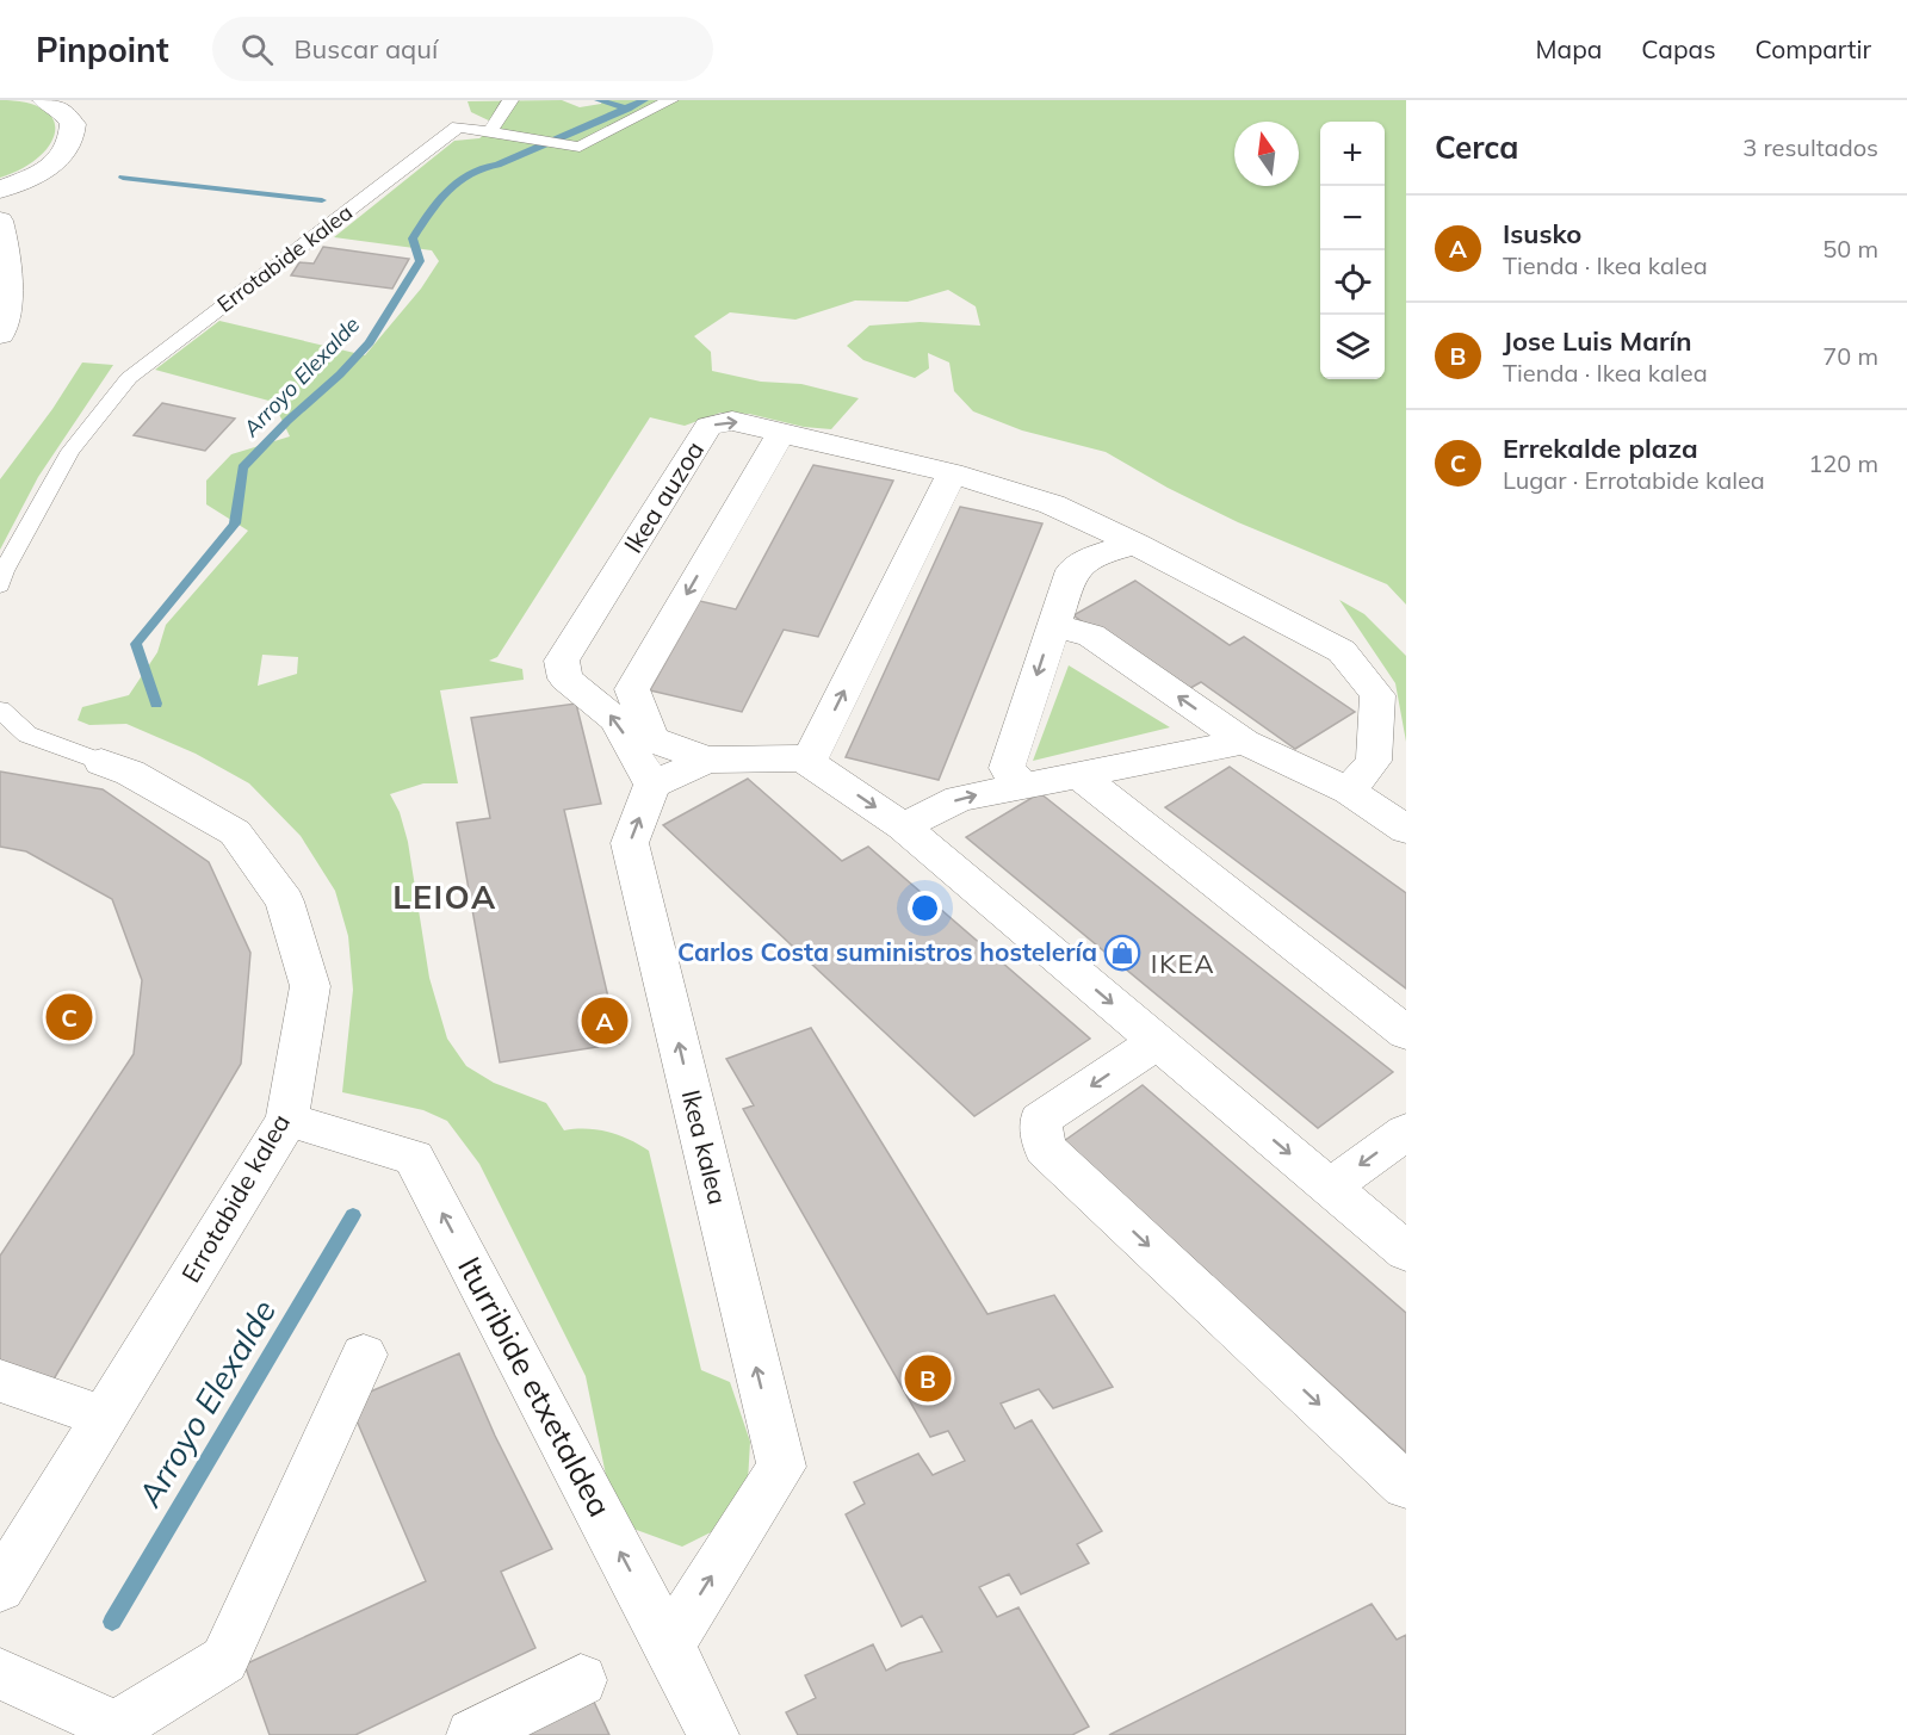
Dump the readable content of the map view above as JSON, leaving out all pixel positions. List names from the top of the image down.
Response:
{
  "streets": {
    "street": [
      "Errotabide kalea",
      "Ikea auzoa",
      "Ikea kalea",
      "Iturribide etxetaldea"
    ]
  },
  "crossings": [
    ["Errotabide kalea", "Iturribide etxetaldea"],
    ["Ikea auzoa", "Ikea kalea"],
    ["Ikea kalea", "Iturribide etxetaldea"]
  ],
  "one_way": ["Ikea kalea", "Iturribide etxetaldea"],
  "districts": ["LEIOA", "IKEA"],
  "water": ["Arroyo Elexalde"],
  "places": {
    "shop": ["Carlos Costa suministros hostelería"]
  },
  "north": "top",
  "page": {
    "header": "Pinpoint",
    "search": "Buscar aquí",
    "nav": ["Mapa", "Capas", "Compartir"],
    "heading": ["Cerca", "3 resultados"],
    "map_buttons": ["+", "−"],
    "list": [
      {
        "mark": "A",
        "name": "Isusko",
        "note": "Tienda · Ikea kalea",
        "value": "50 m"
      },
      {
        "mark": "B",
        "name": "Jose Luis Marín",
        "note": "Tienda · Ikea kalea",
        "value": "70 m"
      },
      {
        "mark": "C",
        "name": "Errekalde plaza",
        "note": "Lugar · Errotabide kalea",
        "value": "120 m"
      }
    ],
    "pins": ["C", "A", "B"]
  }
}
